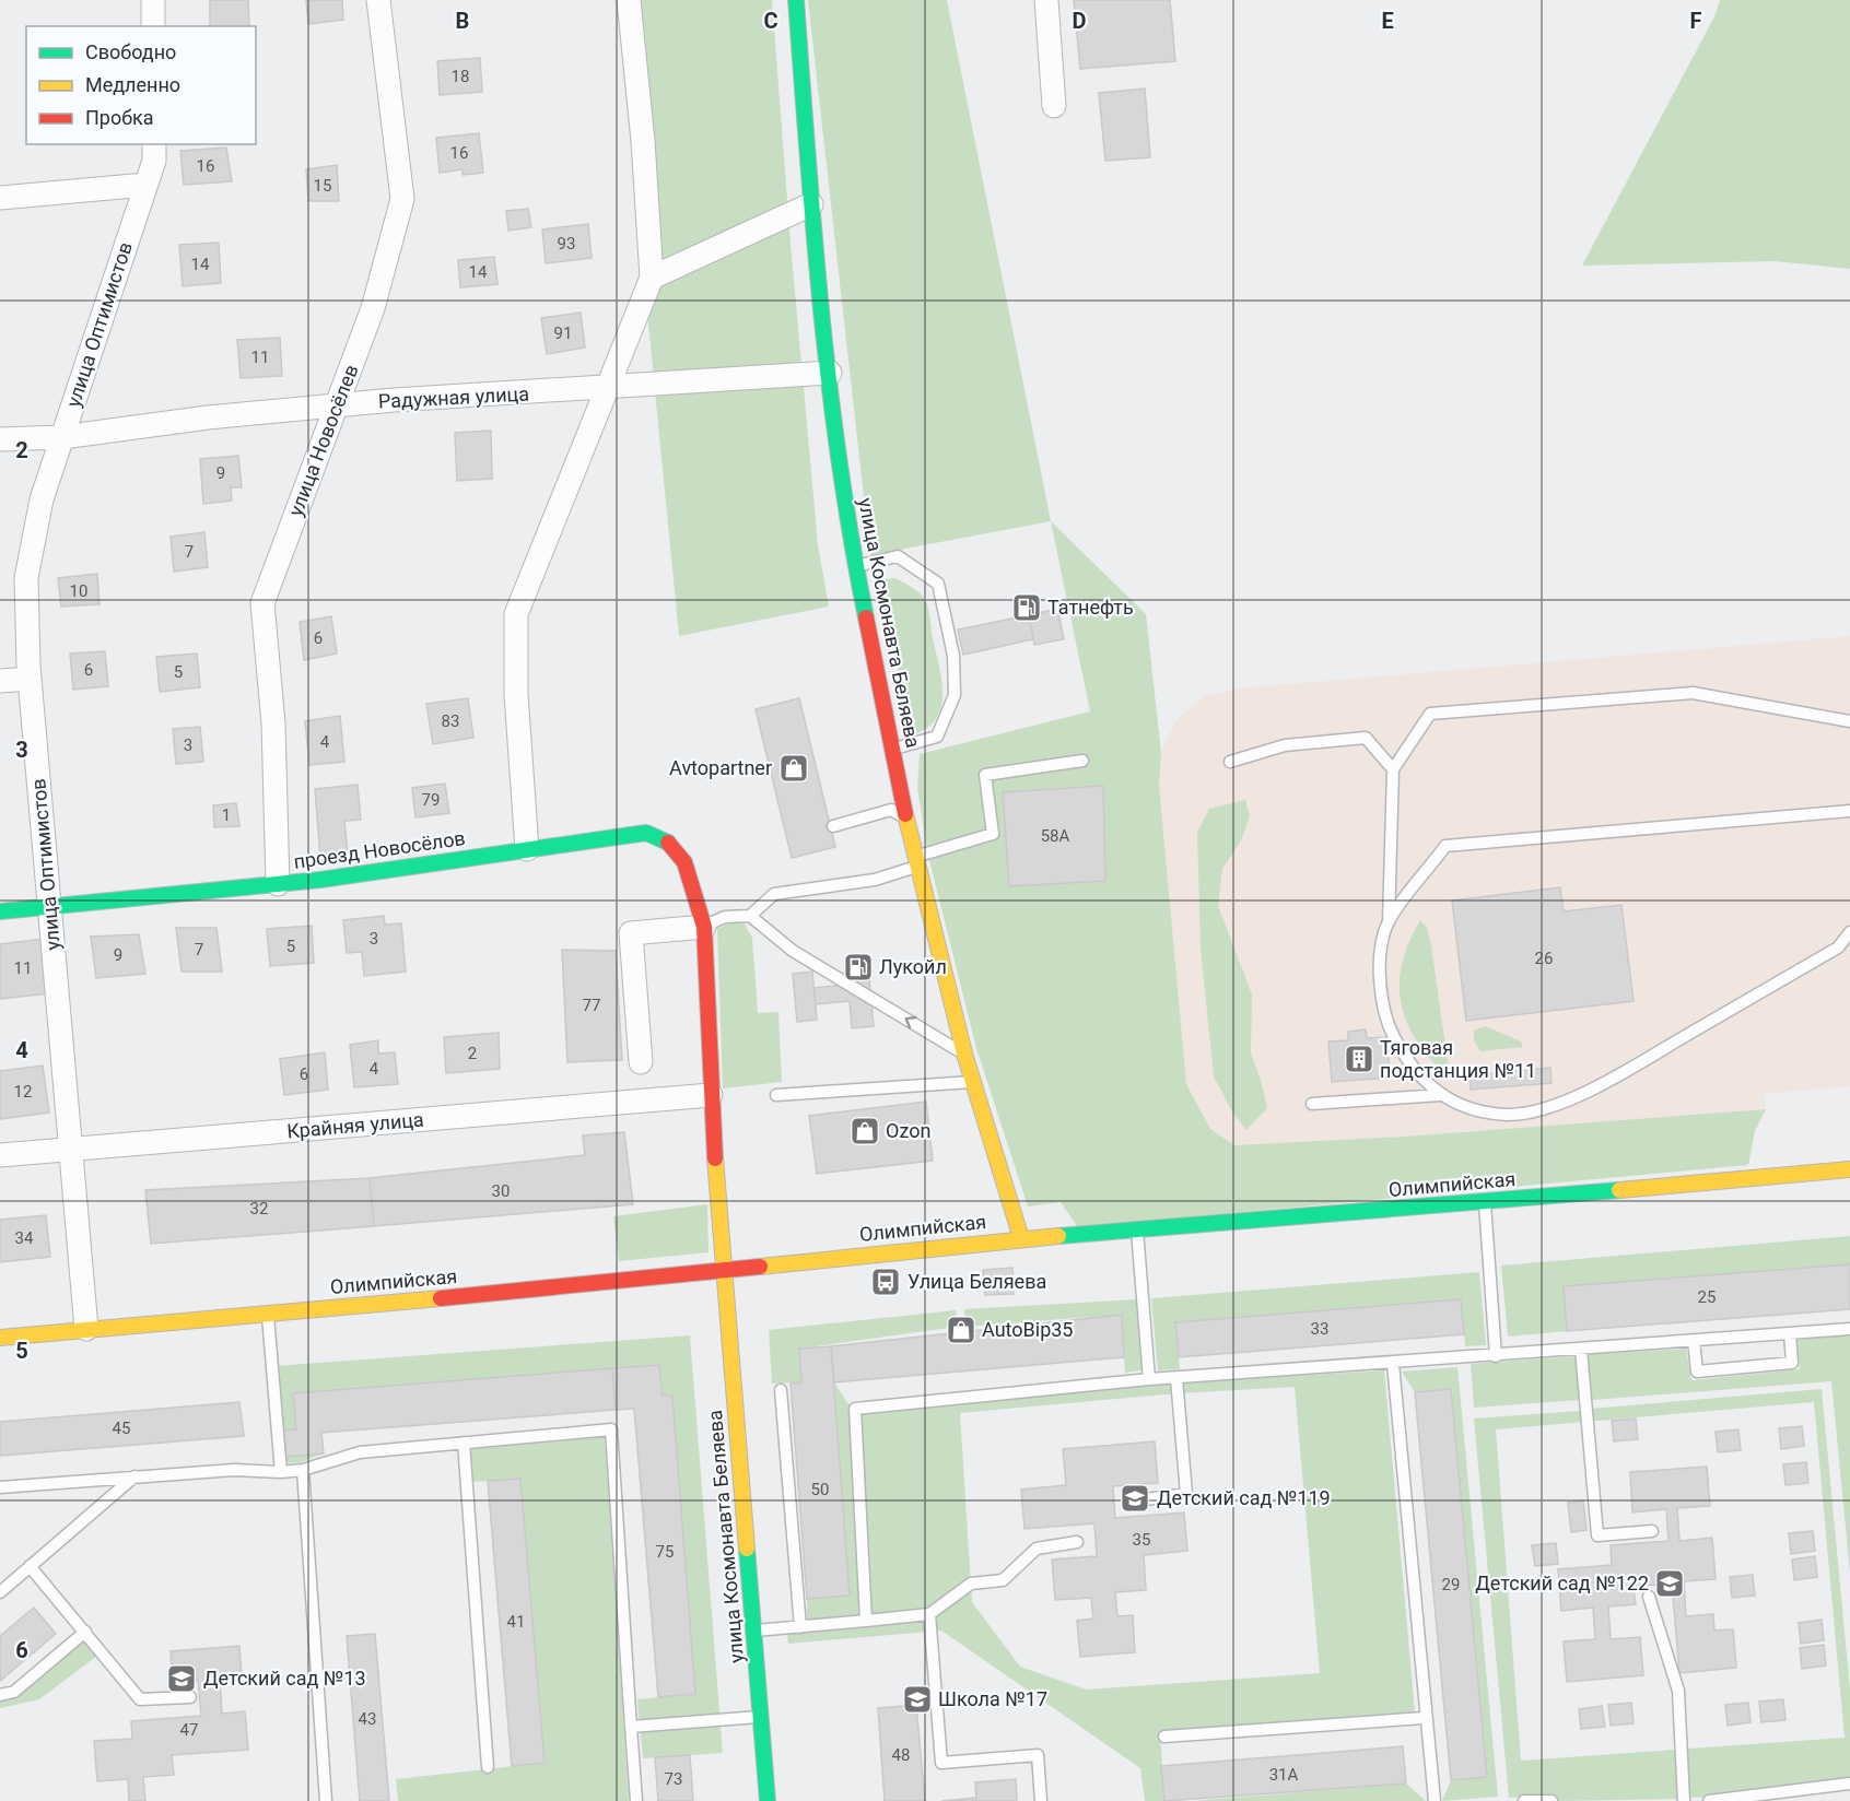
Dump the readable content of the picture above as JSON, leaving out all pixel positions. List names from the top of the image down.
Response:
{
  "streets": {
    "street": [
      "улица Оптимистов",
      "Радужная улица",
      "улица Новосёлев",
      "улица Космонавта Беляева",
      "проезд Новосёлов",
      "Крайняя улица",
      "Олимпийская"
    ]
  },
  "crossings": [
    ["улица Оптимистов", "Радужная улица"],
    ["улица Оптимистов", "проезд Новосёлов"],
    ["улица Оптимистов", "Крайняя улица"],
    ["улица Оптимистов", "Олимпийская"],
    ["Радужная улица", "улица Новосёлев"],
    ["Радужная улица", "улица Космонавта Беляева"],
    ["улица Новосёлев", "проезд Новосёлов"],
    ["улица Космонавта Беляева", "проезд Новосёлов"],
    ["улица Космонавта Беляева", "Крайняя улица"],
    ["улица Космонавта Беляева", "Олимпийская"],
    ["проезд Новосёлов", "Крайняя улица"]
  ],
  "places": {
    "fuel station": ["Татнефть", "Лукойл"],
    "shop": ["Avtopartner", "Ozon", "AutoBip35"],
    "building": ["Тяговая подстанция №11"],
    "bus stop": ["Улица Беляева"],
    "school or university": [
      "Детский сад №119",
      "Детский сад №122",
      "Детский сад №13",
      "Школа №17"
    ]
  },
  "house_numbers": [
    "18",
    "16",
    "16",
    "15",
    "93",
    "14",
    "14",
    "91",
    "11",
    "9",
    "7",
    "10",
    "6",
    "6",
    "5",
    "83",
    "4",
    "3",
    "79",
    "1",
    "58А",
    "3",
    "5",
    "7",
    "9",
    "26",
    "11",
    "77",
    "2",
    "4",
    "6",
    "12",
    "30",
    "32",
    "34",
    "25",
    "33",
    "45",
    "50",
    "35",
    "75",
    "29",
    "41",
    "43",
    "47",
    "48",
    "31А",
    "73"
  ],
  "legend": ["Свободно", "Медленно", "Пробка"],
  "grid": {
    "columns": [
      "B",
      "C",
      "D",
      "E",
      "F"
    ],
    "rows": [
      "2",
      "3",
      "4",
      "5",
      "6"
    ]
  }
}
